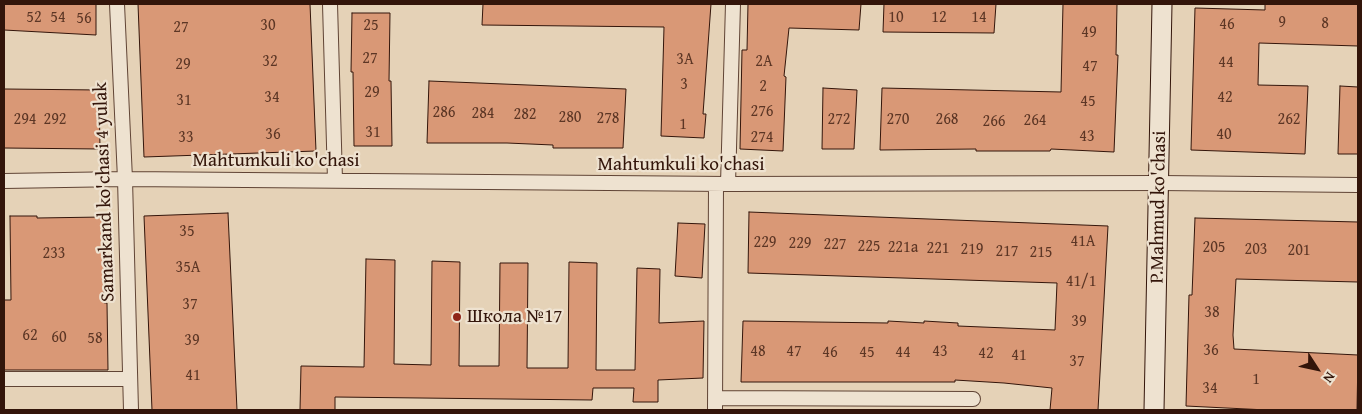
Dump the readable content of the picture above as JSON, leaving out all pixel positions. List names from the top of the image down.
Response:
{
  "streets": {
    "street": ["Mahtumkuli ko'chasi", "Samarkand ko'chasi 4 yulak", "P.Mahmud ko'chasi"]
  },
  "crossings": [
    ["Mahtumkuli ko'chasi", "Samarkand ko'chasi 4 yulak"],
    ["Mahtumkuli ko'chasi", "P.Mahmud ko'chasi"]
  ],
  "places": ["Школа №17"],
  "house_numbers": [
    "52",
    "54",
    "10",
    "12",
    "14",
    "56",
    "9",
    "8",
    "46",
    "30",
    "25",
    "27",
    "49",
    "27",
    "3А",
    "32",
    "2А",
    "44",
    "29",
    "47",
    "3",
    "2",
    "29",
    "34",
    "42",
    "31",
    "45",
    "276",
    "286",
    "284",
    "282",
    "280",
    "278",
    "294",
    "292",
    "272",
    "270",
    "268",
    "262",
    "264",
    "266",
    "1",
    "31",
    "36",
    "40",
    "43",
    "33",
    "274",
    "35",
    "41А",
    "229",
    "229",
    "227",
    "225",
    "221а",
    "205",
    "221",
    "219",
    "203",
    "201",
    "217",
    "215",
    "233",
    "35A",
    "41/1",
    "37",
    "38",
    "39",
    "62",
    "60",
    "58",
    "39",
    "36",
    "48",
    "47",
    "43",
    "46",
    "45",
    "44",
    "42",
    "41",
    "37",
    "41",
    "1",
    "34"
  ],
  "north": "bottom right"
}
